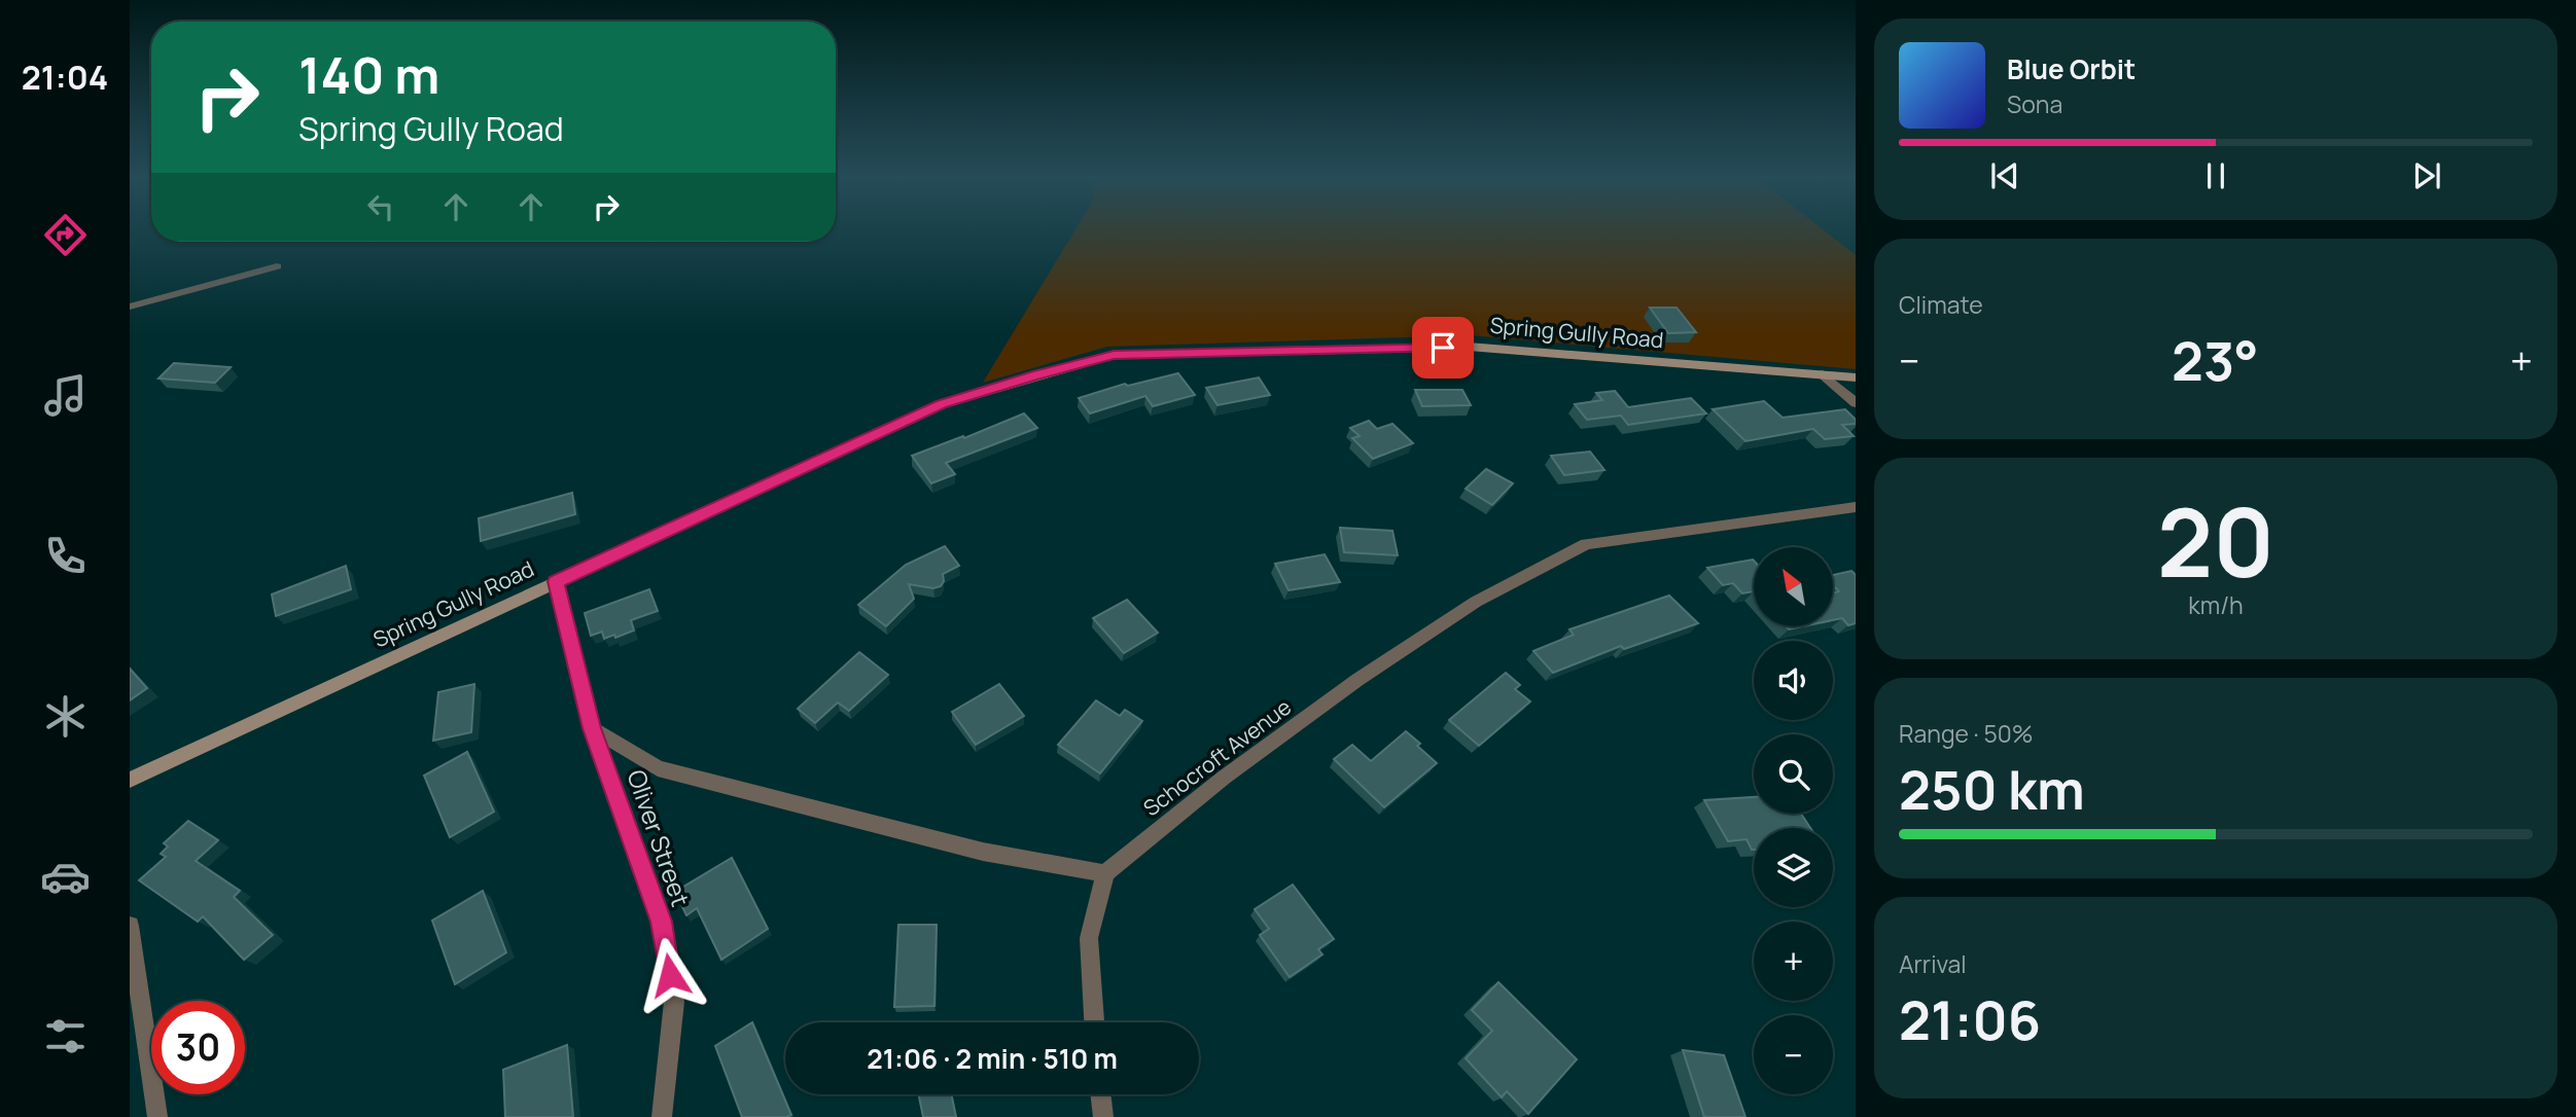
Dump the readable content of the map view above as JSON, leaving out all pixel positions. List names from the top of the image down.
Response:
{
  "streets": {
    "main road": ["Spring Gully Road"],
    "street": ["Schocroft Avenue", "Oliver Street"]
  },
  "crossings": [
    ["Spring Gully Road", "Oliver Street"]
  ],
  "north": "top left",
  "page": {
    "tabs": "21:04",
    "turn": ["140 m", "Spring Gully Road"],
    "song": ["Blue Orbit", "Sona"],
    "tile": [
      "Climate",
      ["20", "km/h"],
      ["Range · 50%", "250 km"],
      ["Arrival", "21:06"]
    ],
    "heat": ["−", "23°", "+"],
    "map_buttons": ["+", "−"],
    "limit": "30",
    "trip": "21:06 · 2 min · 510 m"
  }
}
